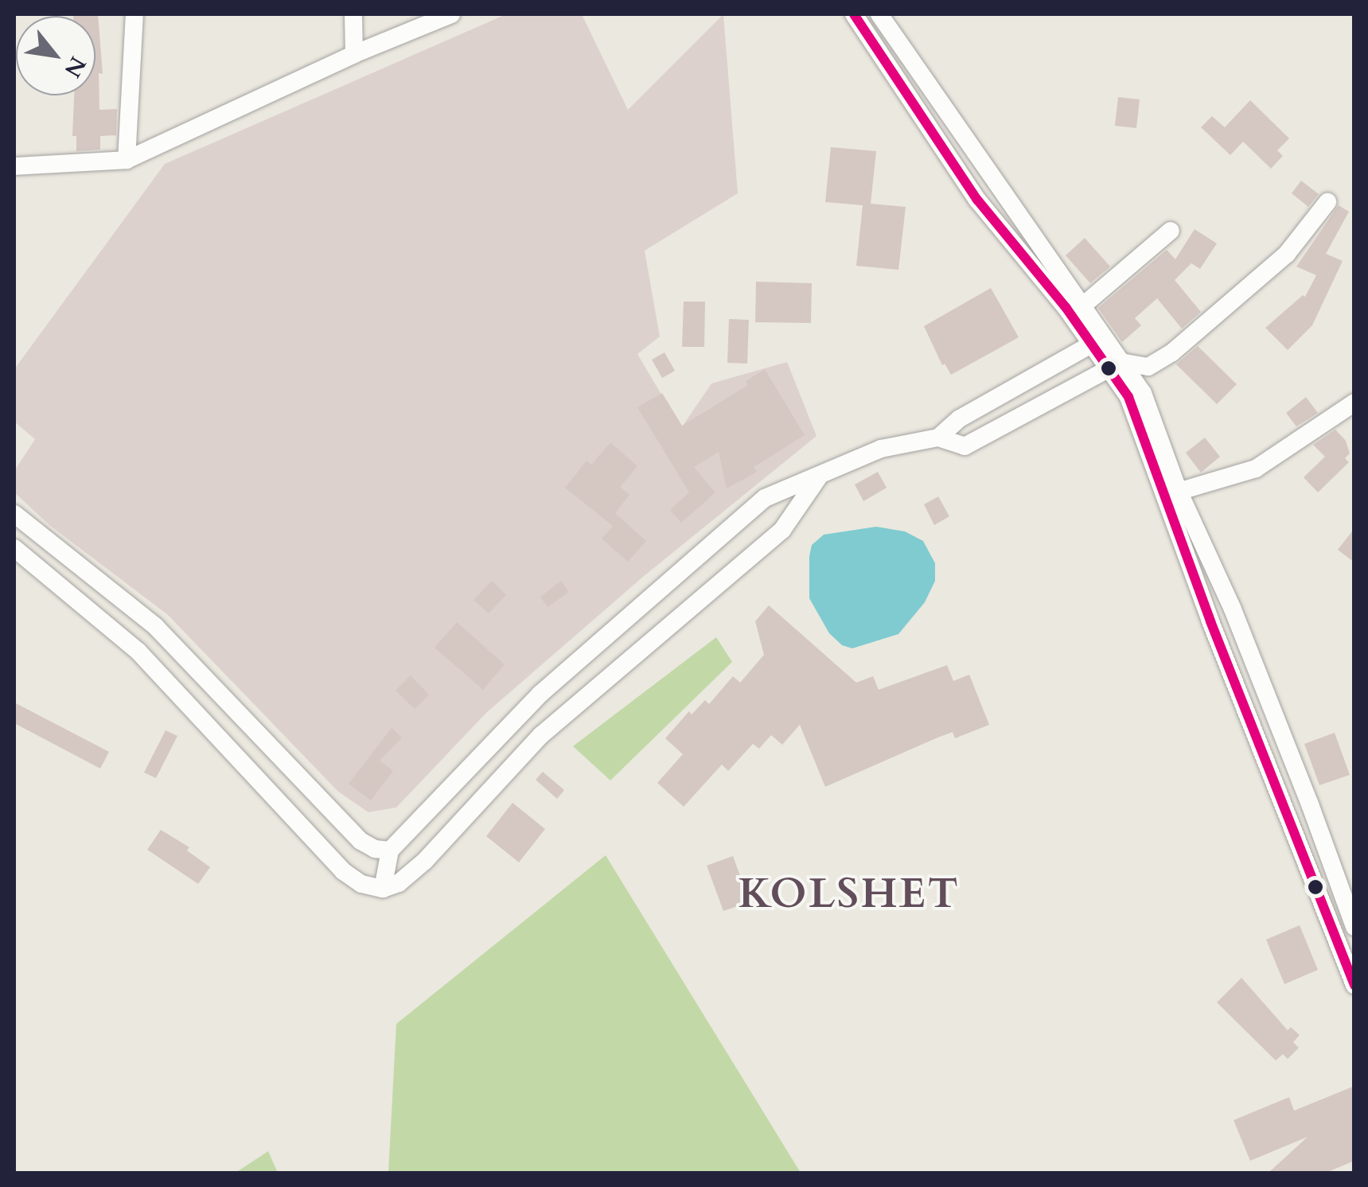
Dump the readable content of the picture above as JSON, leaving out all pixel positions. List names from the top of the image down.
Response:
{
  "districts": ["KOLSHET"],
  "north": "bottom right"
}
